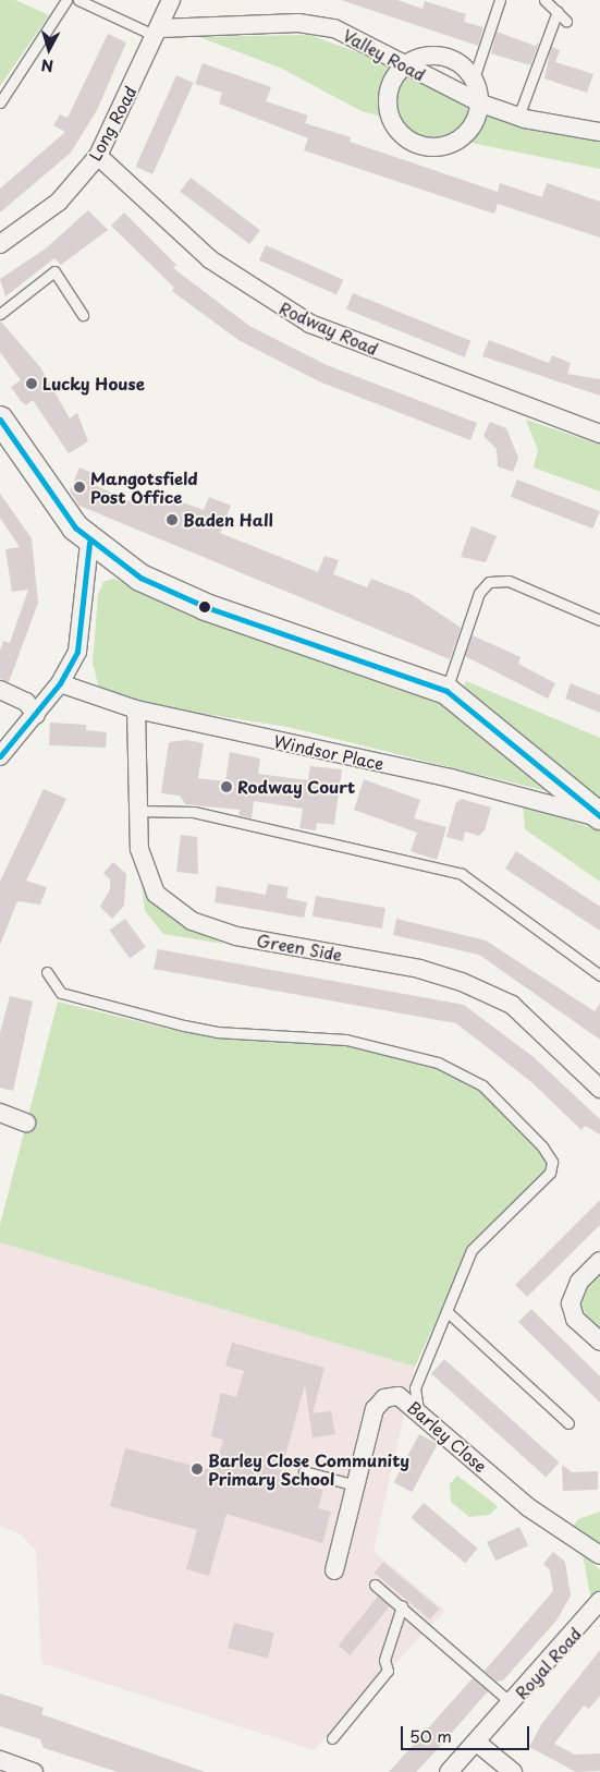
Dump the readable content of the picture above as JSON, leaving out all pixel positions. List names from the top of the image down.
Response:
{
  "streets": {
    "street": [
      "Valley Road",
      "Long Road",
      "Rodway Road",
      "Windsor Place",
      "Green Side",
      "Barley Close",
      "Royal Road"
    ]
  },
  "crossings": [
    ["Valley Road", "Long Road"],
    ["Long Road", "Rodway Road"],
    ["Windsor Place", "Green Side"]
  ],
  "places": [
    "Lucky House",
    "Mangotsfield Post Office",
    "Baden Hall",
    "Rodway Court",
    "Barley Close Community Primary School"
  ],
  "scale_bar": "50 m",
  "north": "bottom"
}
